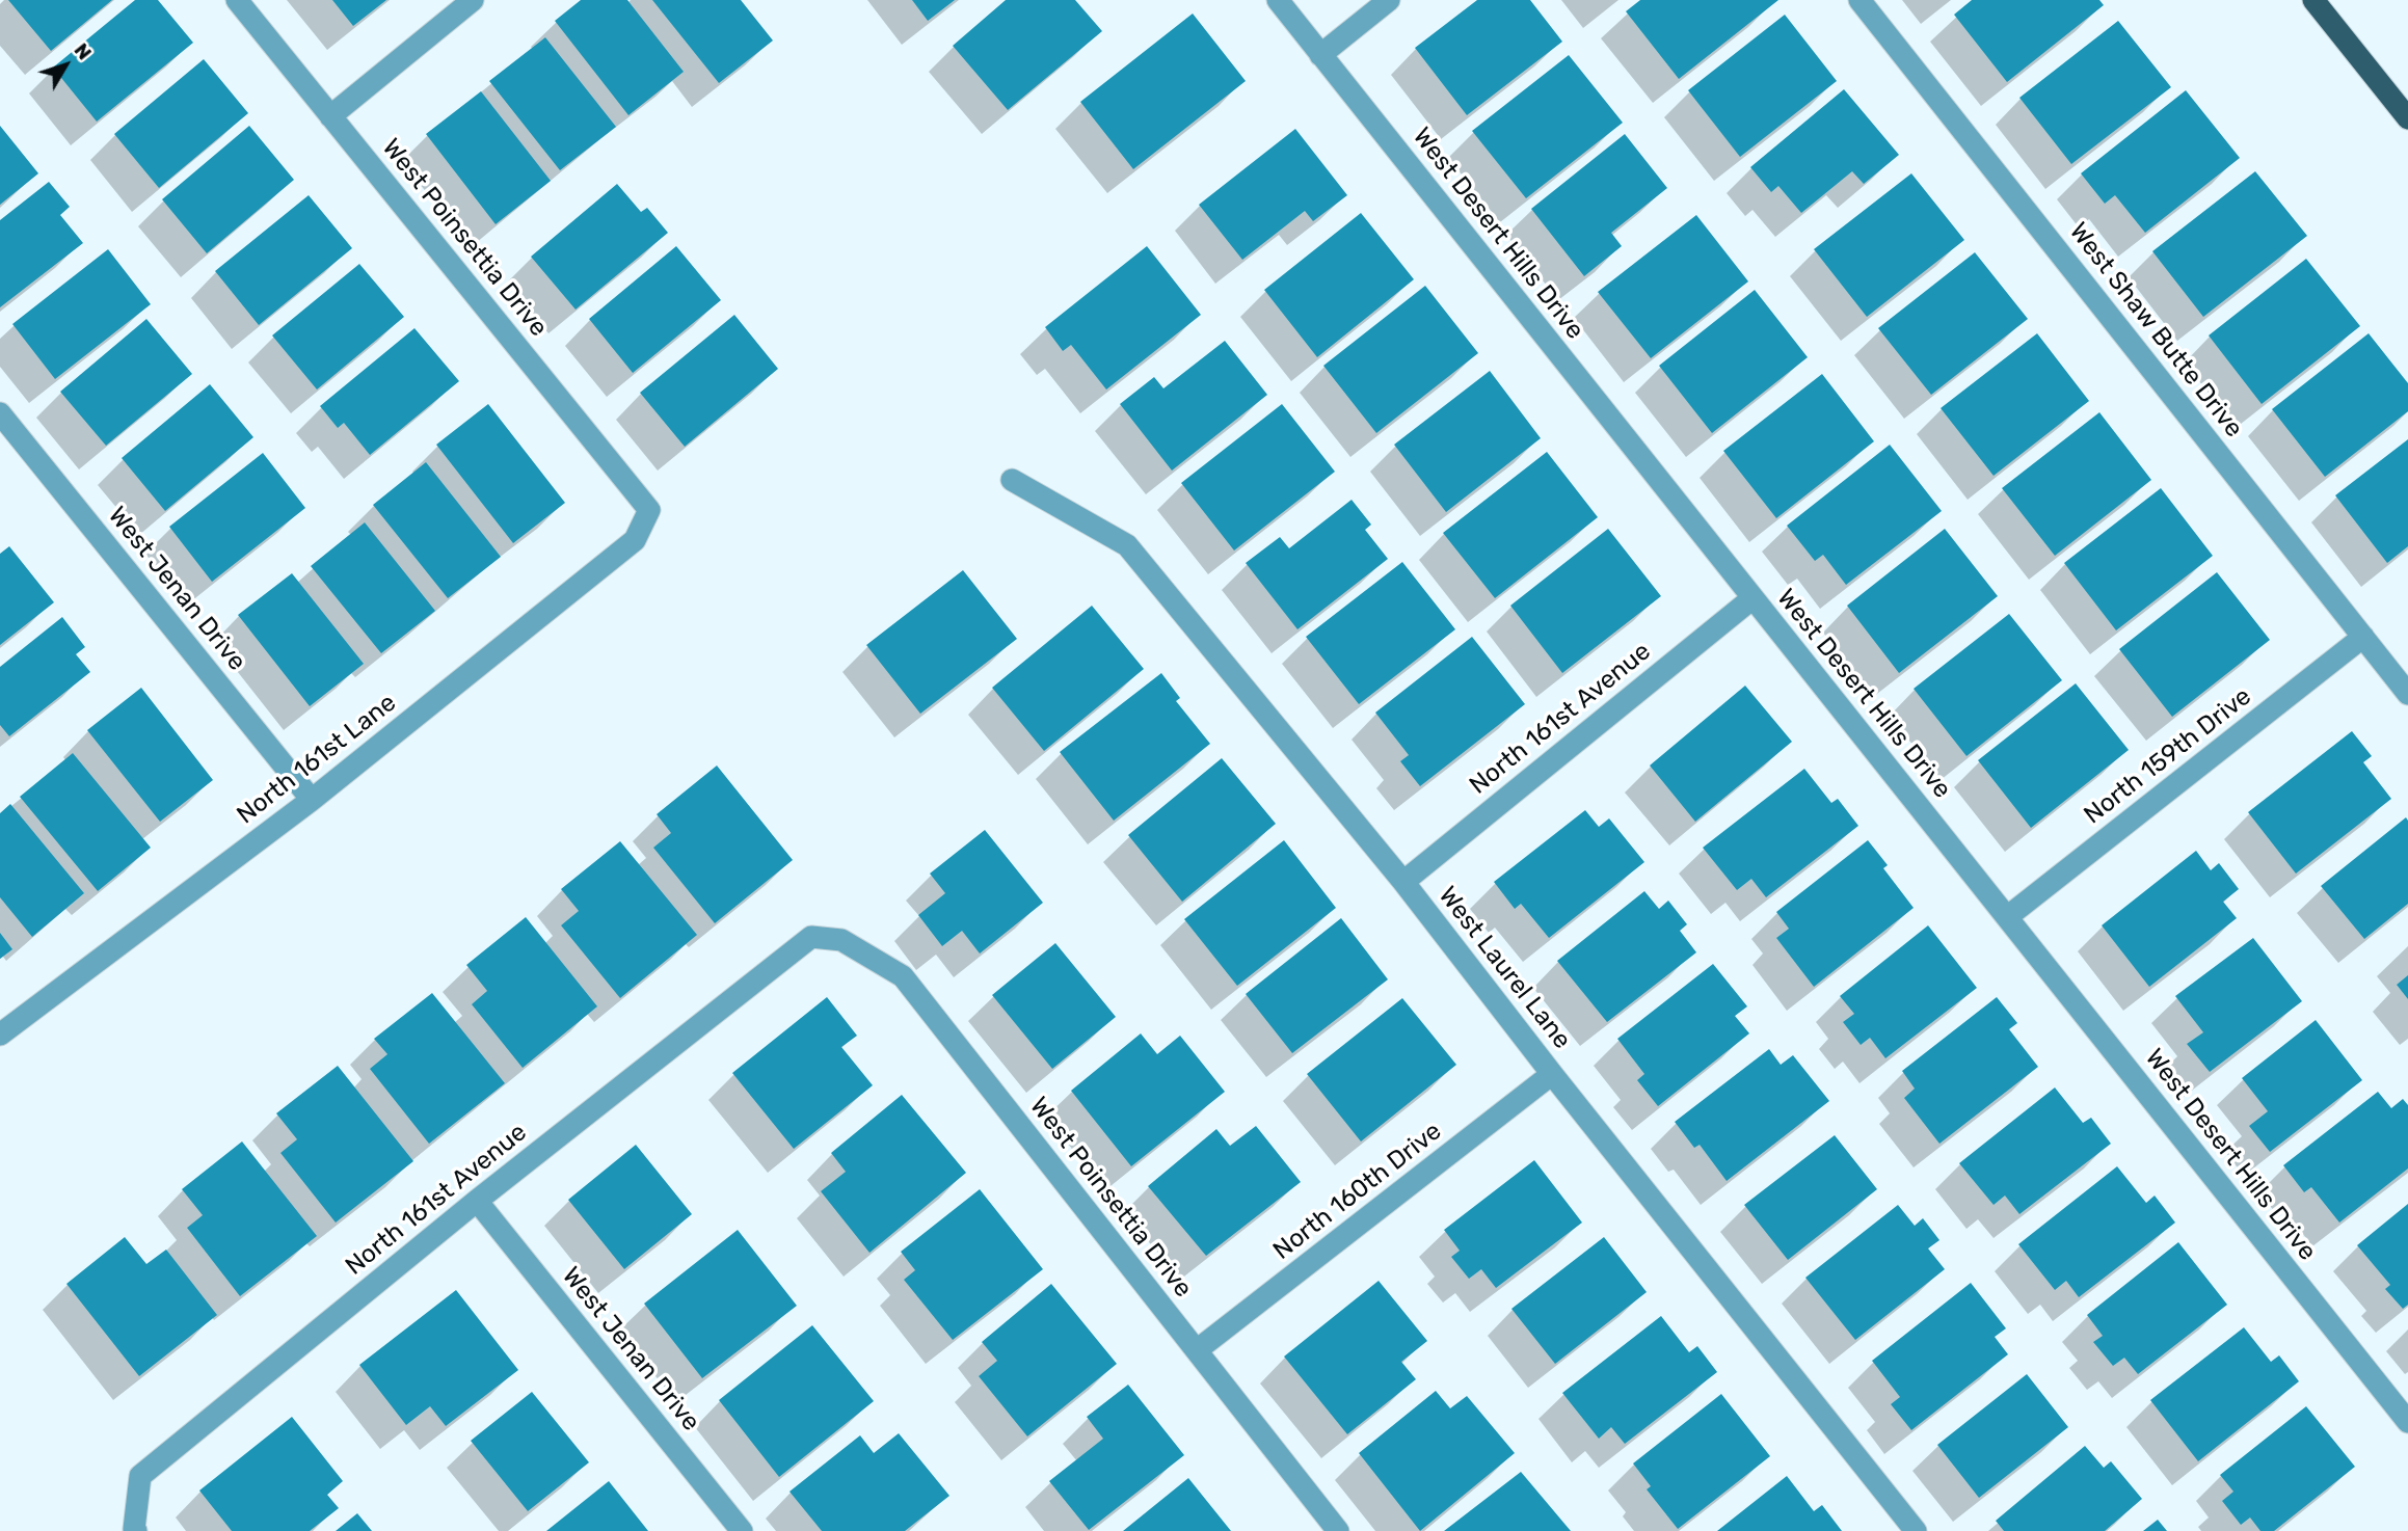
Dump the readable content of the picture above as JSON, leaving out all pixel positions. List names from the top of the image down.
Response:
{
  "streets": {
    "street": [
      "West Desert Hills Drive",
      "West Poinsettia Drive",
      "West Shaw Butte Drive",
      "West Jenan Drive",
      "North 161st Avenue",
      "North 159th Drive",
      "North 161st Lane",
      "West Laurel Lane",
      "North 160th Drive"
    ]
  },
  "crossings": [
    ["West Desert Hills Drive", "North 161st Avenue"],
    ["West Desert Hills Drive", "North 159th Drive"],
    ["West Poinsettia Drive", "North 161st Avenue"],
    ["West Poinsettia Drive", "North 161st Lane"],
    ["West Poinsettia Drive", "North 160th Drive"],
    ["West Shaw Butte Drive", "North 159th Drive"],
    ["West Jenan Drive", "North 161st Avenue"],
    ["West Jenan Drive", "North 161st Lane"],
    ["North 161st Avenue", "West Laurel Lane"],
    ["West Laurel Lane", "North 160th Drive"]
  ],
  "north": "top right"
}
